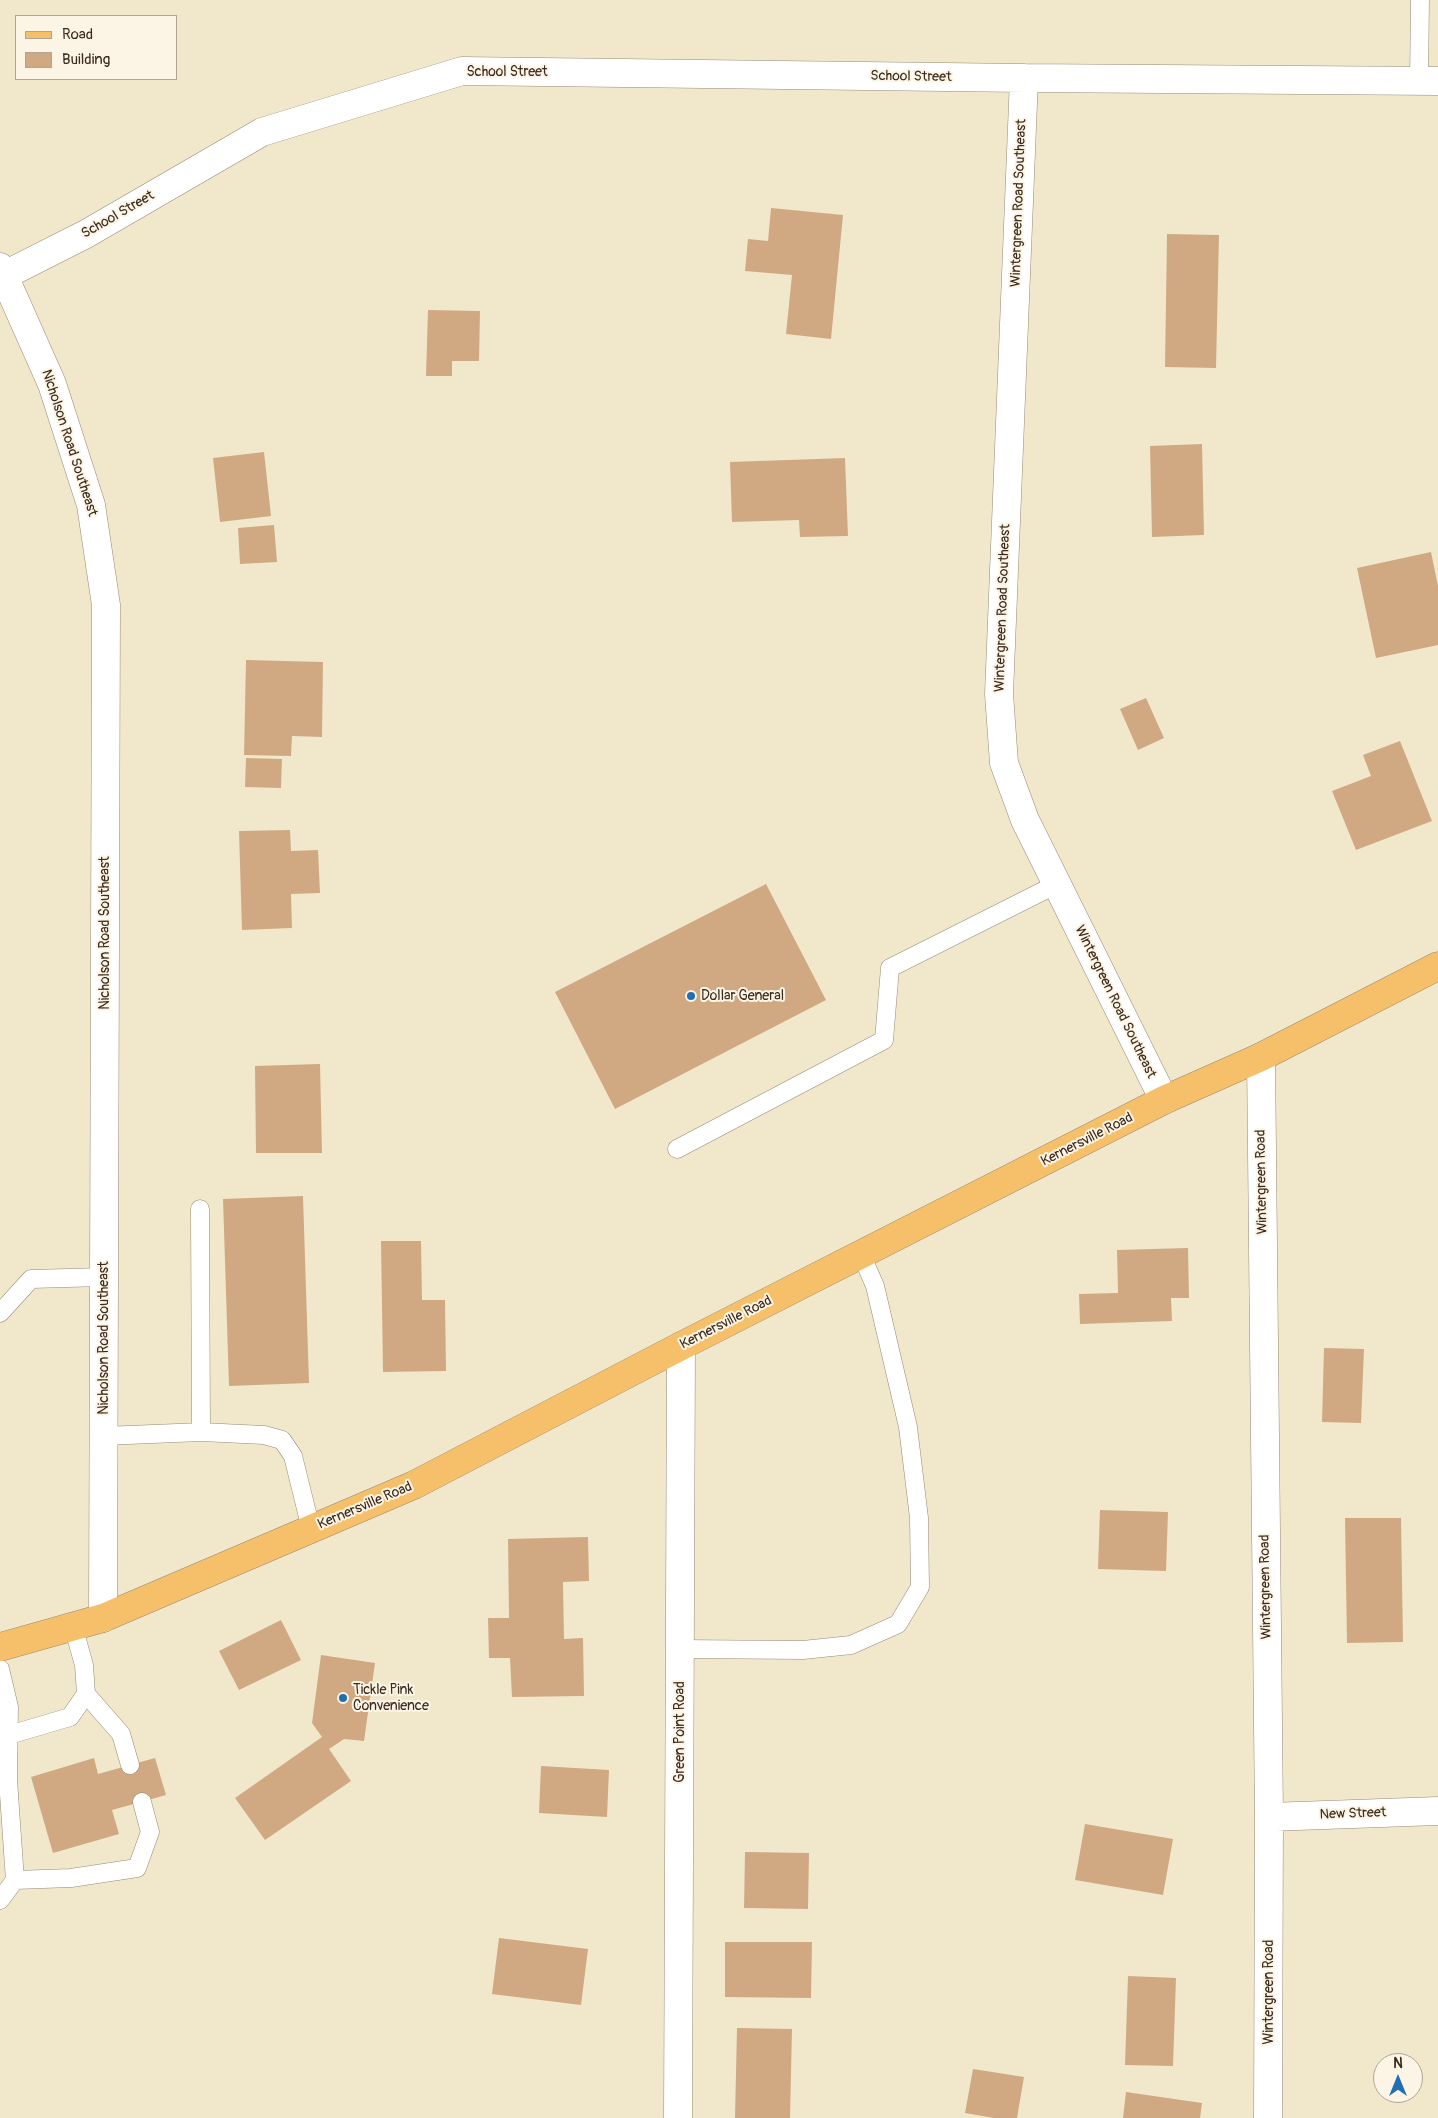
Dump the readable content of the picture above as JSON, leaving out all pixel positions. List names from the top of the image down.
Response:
{
  "streets": {
    "main road": ["Kernersville Road"],
    "street": [
      "School Street",
      "Wintergreen Road Southeast",
      "Nicholson Road Southeast",
      "Wintergreen Road",
      "Green Point Road",
      "New Street"
    ]
  },
  "crossings": [
    ["School Street", "Wintergreen Road Southeast"],
    ["School Street", "Nicholson Road Southeast"],
    ["Wintergreen Road Southeast", "Kernersville Road"],
    ["Nicholson Road Southeast", "Kernersville Road"],
    ["Kernersville Road", "Wintergreen Road"],
    ["Kernersville Road", "Green Point Road"],
    ["Wintergreen Road", "New Street"]
  ],
  "places": ["Dollar General", "Tickle Pink Convenience"],
  "legend": ["Road", "Building"],
  "north": "top"
}
